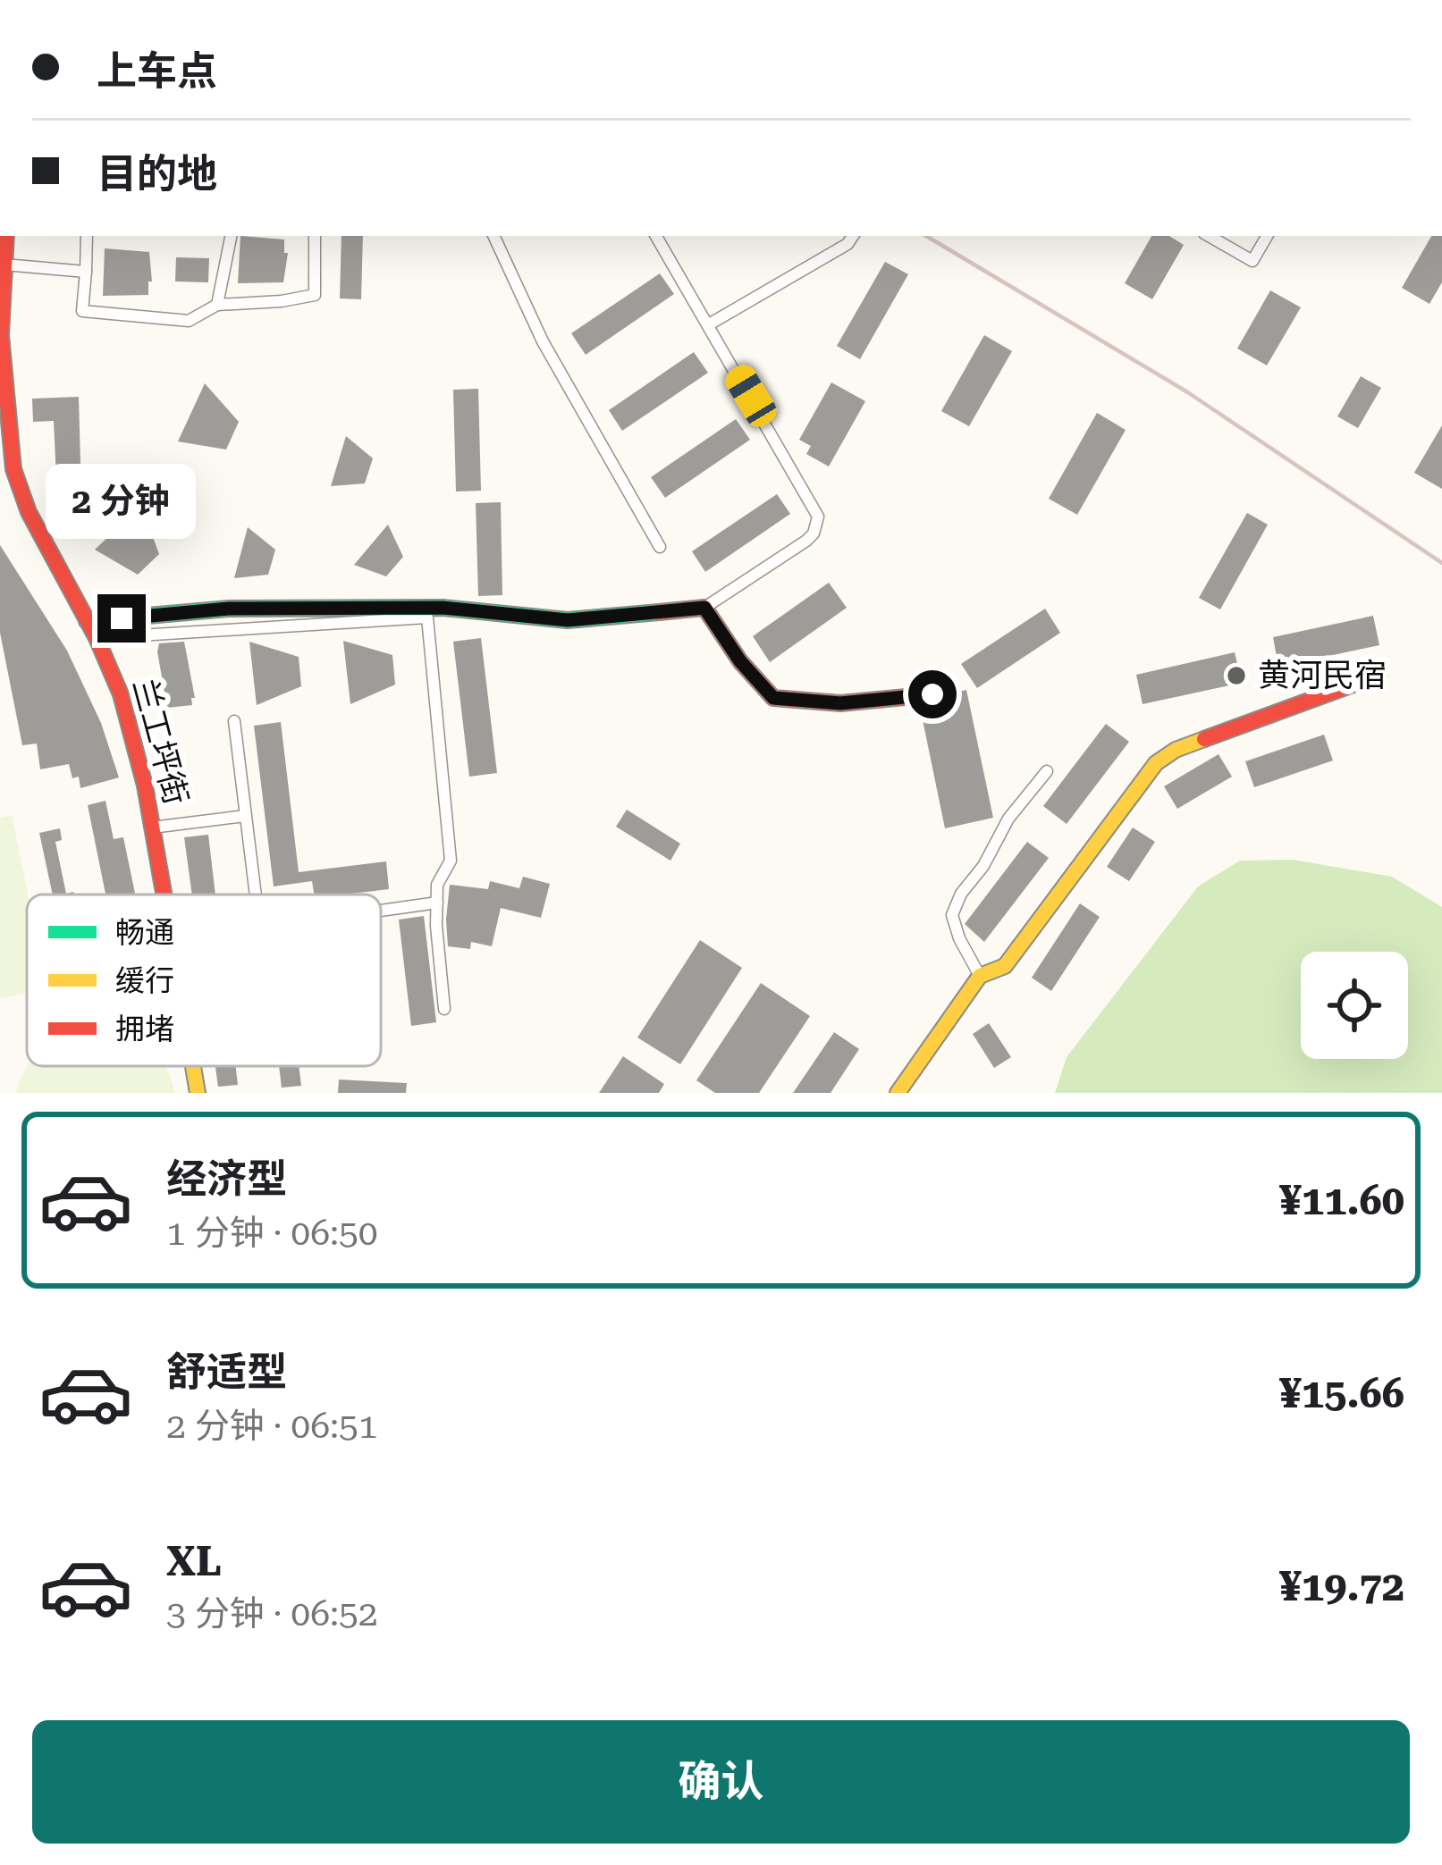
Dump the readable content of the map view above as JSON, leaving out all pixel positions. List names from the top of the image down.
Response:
{
  "streets": {
    "street": ["兰工坪街"]
  },
  "places": ["黄河民宿"],
  "legend": ["畅通", "缓行", "拥堵"],
  "page": {
    "banner": ["上车点", "目的地"],
    "bubble": "2 分钟",
    "list": [
      {
        "name": "经济型",
        "note": "1 分钟 · 06:50",
        "value": "¥11.60"
      },
      {
        "name": "舒适型",
        "note": "2 分钟 · 06:51",
        "value": "¥15.66"
      },
      {
        "name": "XL",
        "note": "3 分钟 · 06:52",
        "value": "¥19.72"
      }
    ],
    "buttons": "确认"
  }
}
